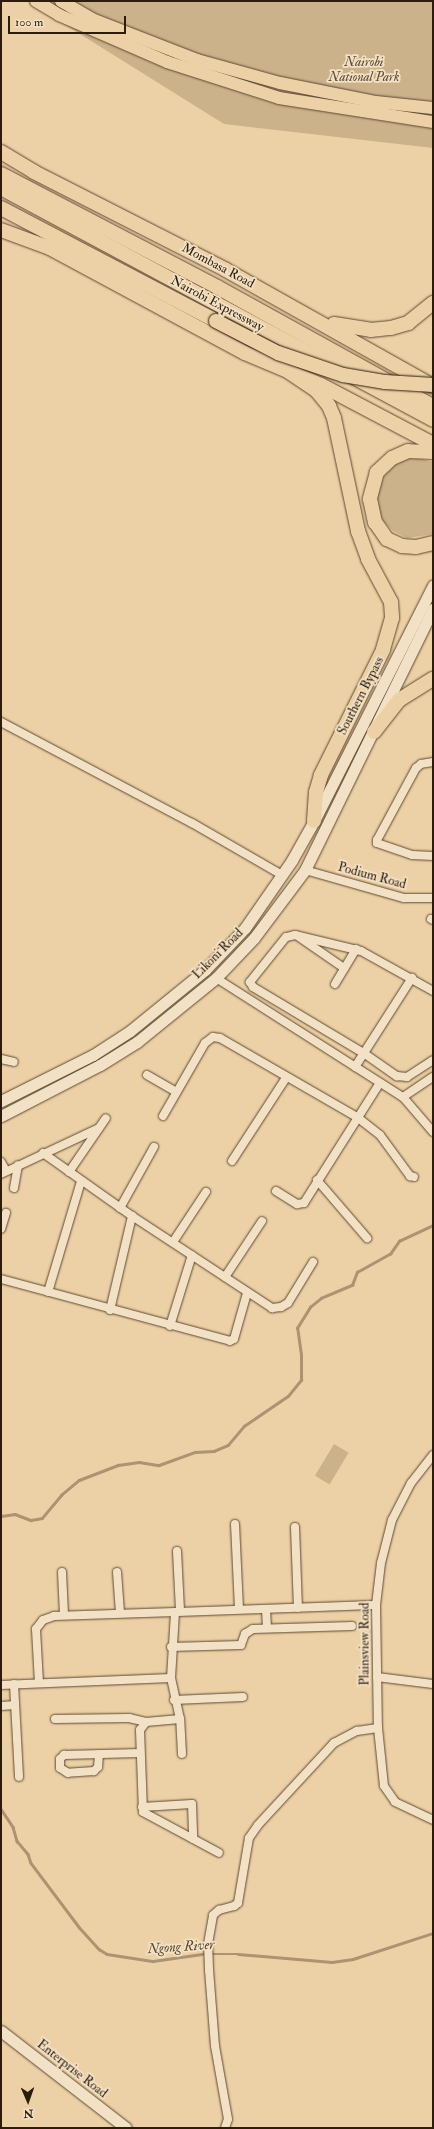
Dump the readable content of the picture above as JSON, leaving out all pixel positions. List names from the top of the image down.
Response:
{
  "streets": {
    "highway": ["Mombasa Road", "Nairobi Expressway"],
    "main road": ["Southern Bypass", "Likoni Road", "Enterprise Road"],
    "street": ["Podium Road", "Plainsview Road"]
  },
  "crossings": [
    ["Southern Bypass", "Likoni Road"],
    ["Podium Road", "Likoni Road"]
  ],
  "water": ["Ngong River"],
  "parks": ["Nairobi National Park"],
  "scale_bar": "100 m",
  "north": "bottom"
}
